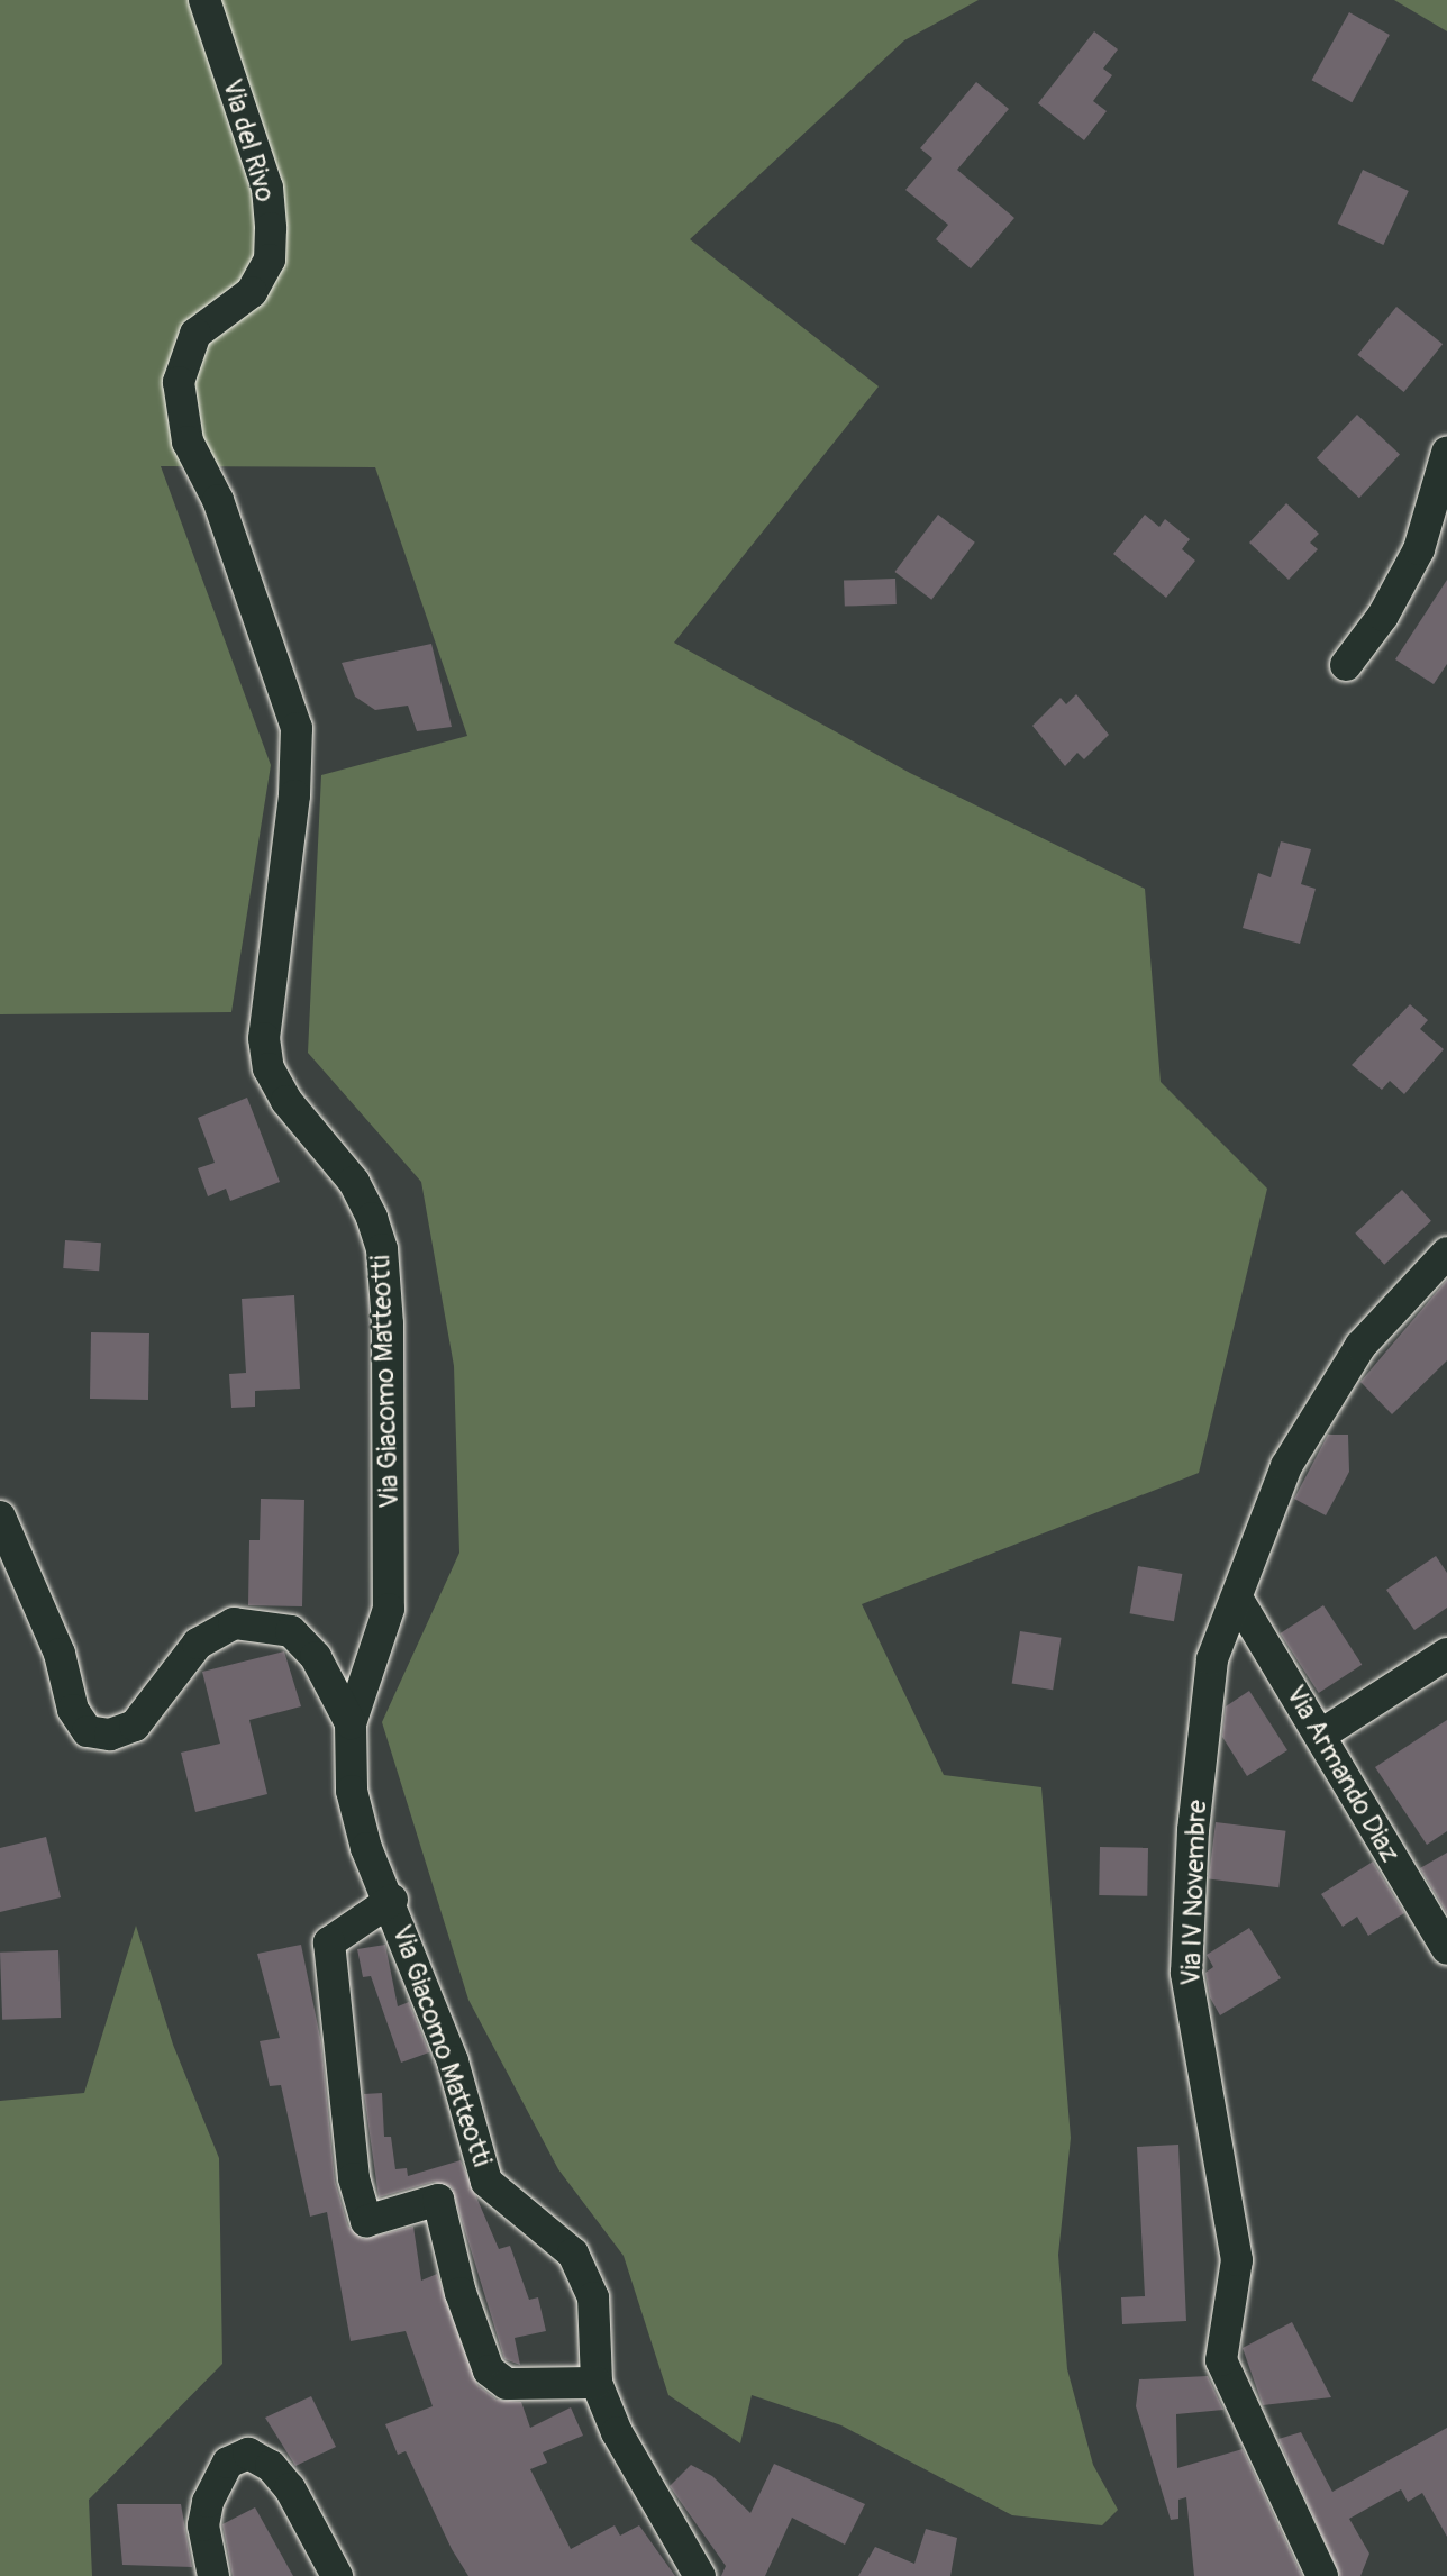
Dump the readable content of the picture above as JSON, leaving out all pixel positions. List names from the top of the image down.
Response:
{
  "streets": {
    "street": [
      "Via del Rivo",
      "Via Giacomo Matteotti",
      "Via Armando Diaz",
      "Via IV Novembre"
    ]
  },
  "crossings": [
    ["Via del Rivo", "Via Giacomo Matteotti"],
    ["Via Armando Diaz", "Via IV Novembre"]
  ]
}
